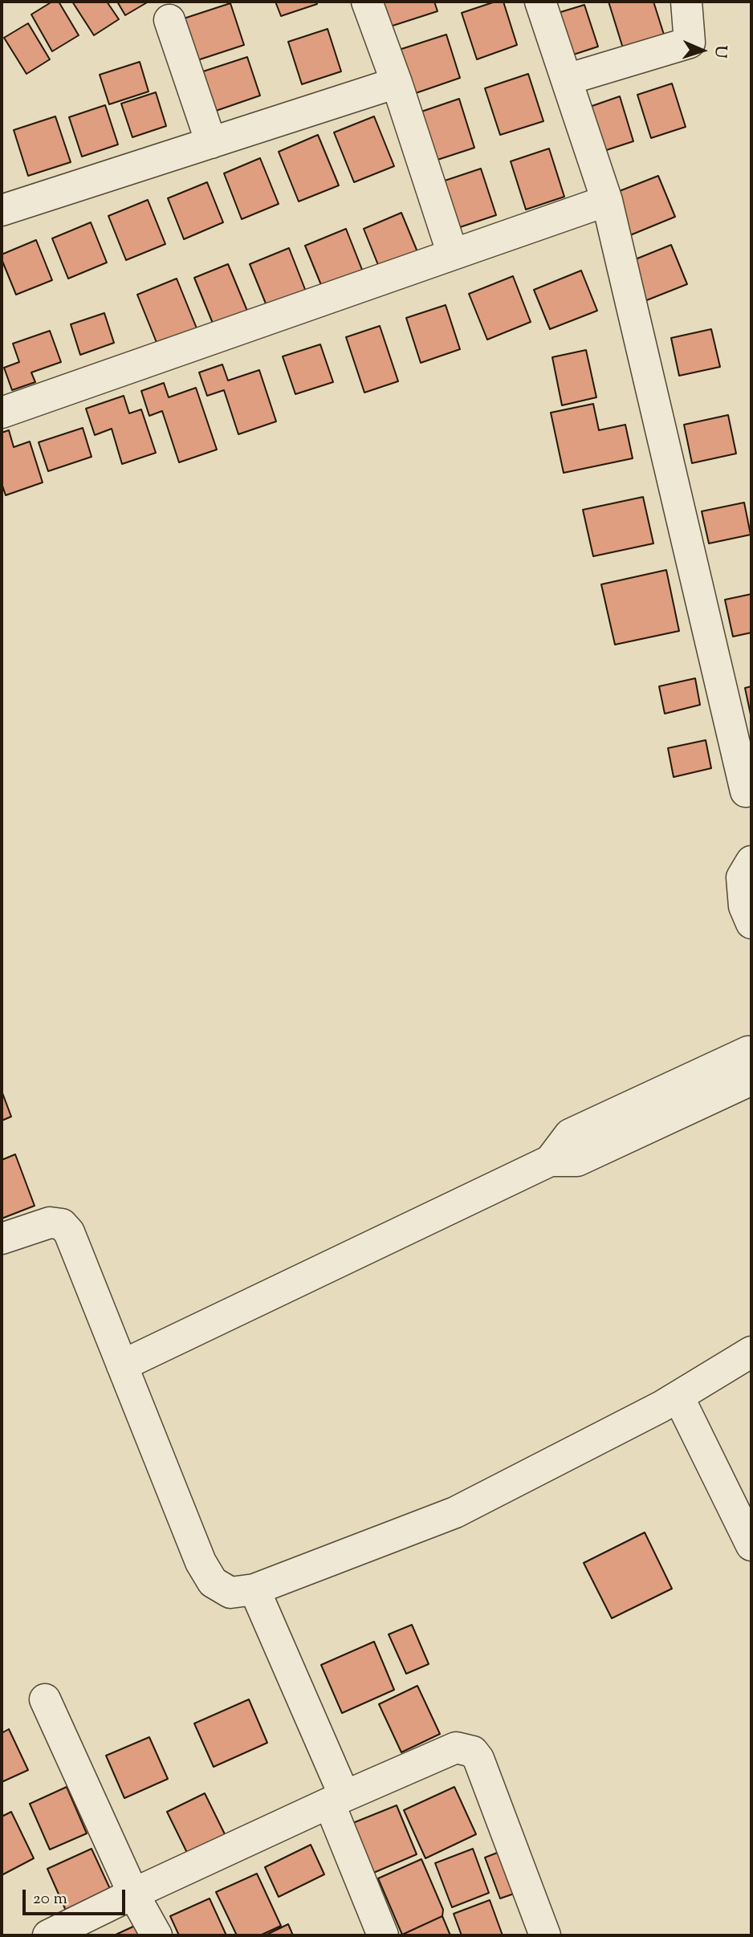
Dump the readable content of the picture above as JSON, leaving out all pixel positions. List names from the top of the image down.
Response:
{
  "scale_bar": "20 m",
  "north": "right"
}
